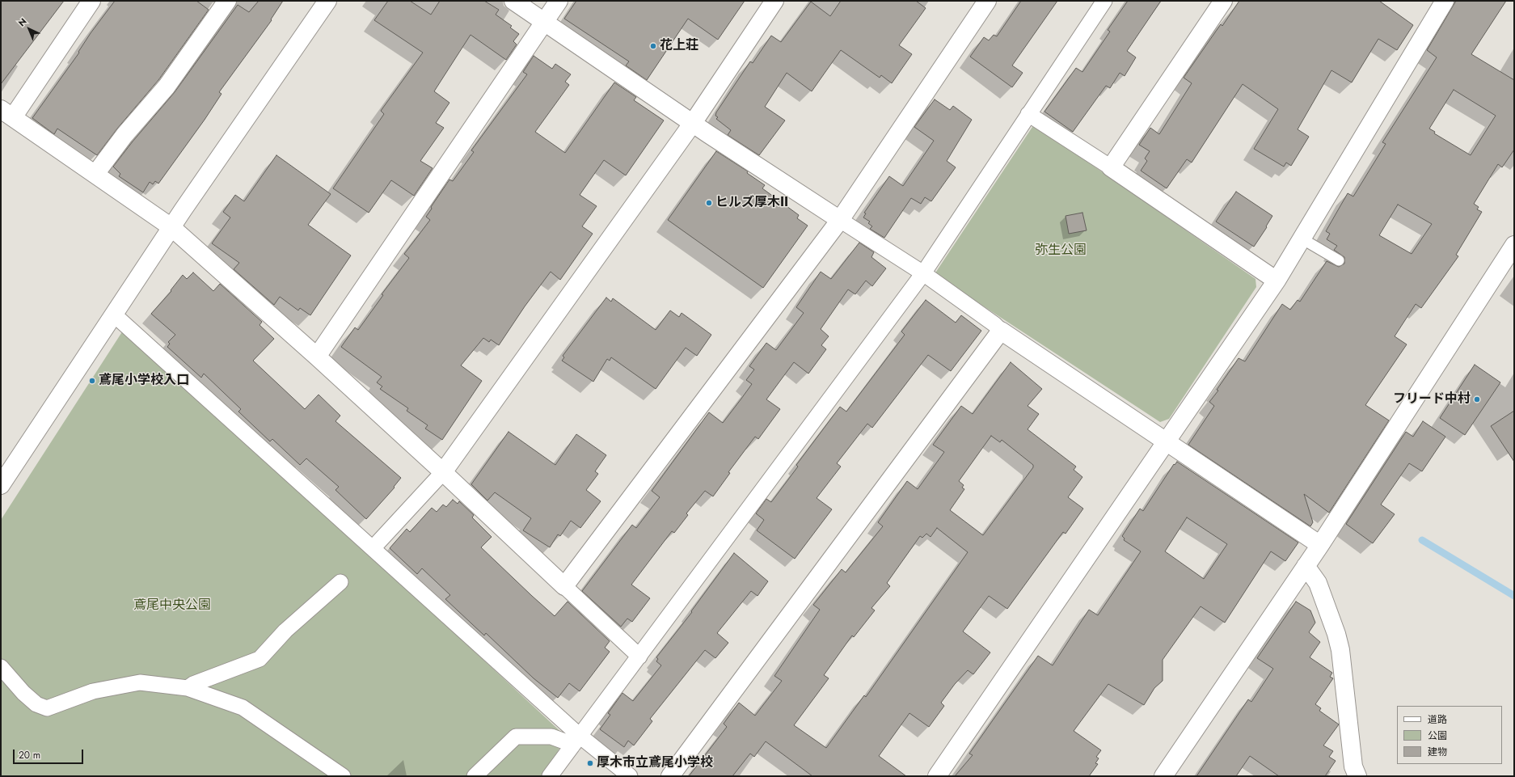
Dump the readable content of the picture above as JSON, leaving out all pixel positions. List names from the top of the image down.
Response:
{
  "parks": ["弥生公園", "鳶尾中央公園"],
  "places": [
    "花上荘",
    "ヒルズ厚木II",
    "鳶尾小学校入口",
    "フリード中村",
    "厚木市立鳶尾小学校"
  ],
  "legend": ["道路", "公園", "建物"],
  "scale_bar": "20 m",
  "north": "top left"
}
